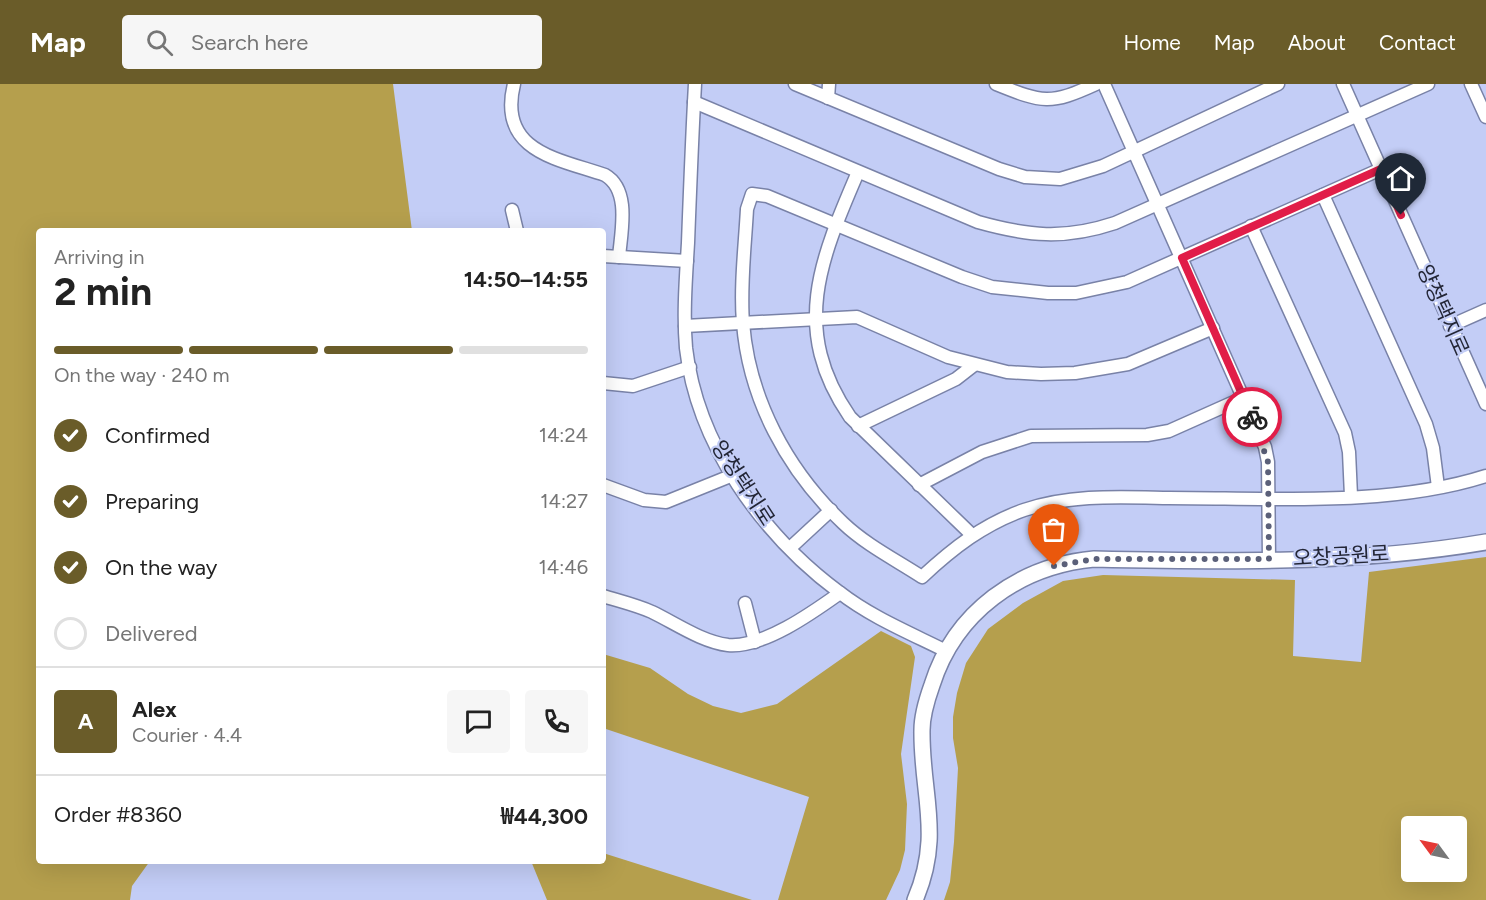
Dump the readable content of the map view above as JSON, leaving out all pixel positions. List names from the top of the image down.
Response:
{
  "streets": {
    "street": ["양청택지로", "오창공원로"]
  },
  "crossings": [
    ["양청택지로", "오창공원로"]
  ],
  "north": "top left",
  "page": {
    "header": "Map",
    "search": "Search here",
    "nav": [
      "Home",
      "Map",
      "About",
      "Contact"
    ],
    "heading": ["2 min", "Arriving in", "14:50–14:55"],
    "panel": [
      "Alex",
      "Courier · 4.4",
      "Order #8360",
      "₩44,300"
    ],
    "bar": "On the way · 240 m",
    "list": [
      ["Confirmed", "14:24"],
      ["Preparing", "14:27"],
      ["On the way", "14:46"],
      "Delivered"
    ],
    "round": "A"
  }
}
